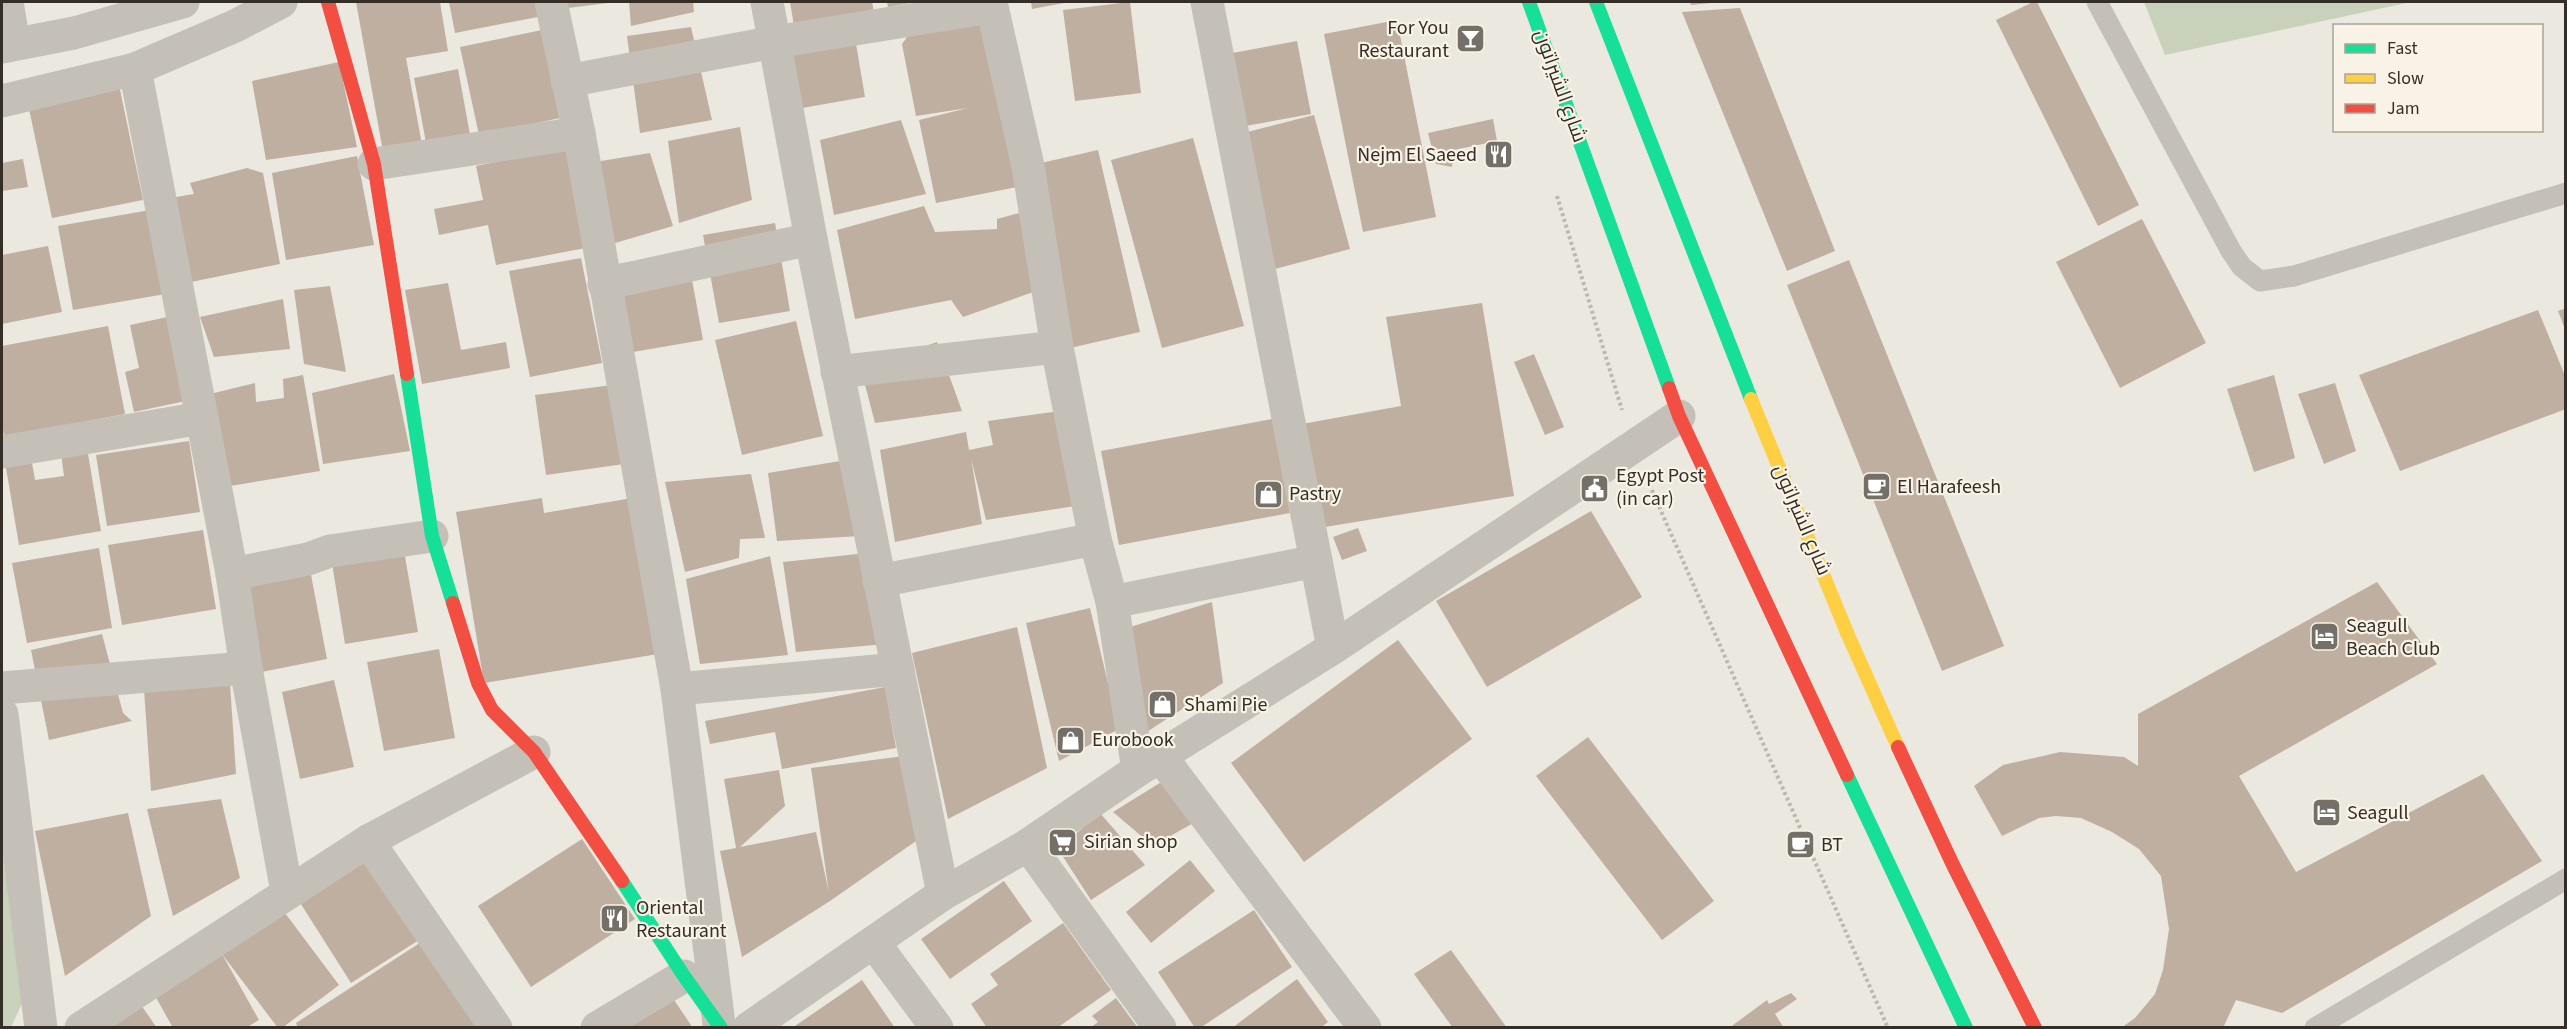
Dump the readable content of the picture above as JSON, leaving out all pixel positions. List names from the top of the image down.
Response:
{
  "streets": {
    "street": ["شارع الشيراتون"]
  },
  "places": {
    "bar": ["For You Restaurant"],
    "restaurant": ["Nejm El Saeed", "Oriental Restaurant"],
    "cafe": ["El Harafeesh", "BT"],
    "public building": ["Egypt Post (in car)"],
    "shop": ["Pastry", "Shami Pie", "Eurobook"],
    "hotel": ["Seagull Beach Club", "Seagull"],
    "supermarket": ["Sirian shop"]
  },
  "legend": ["Fast", "Slow", "Jam"]
}
